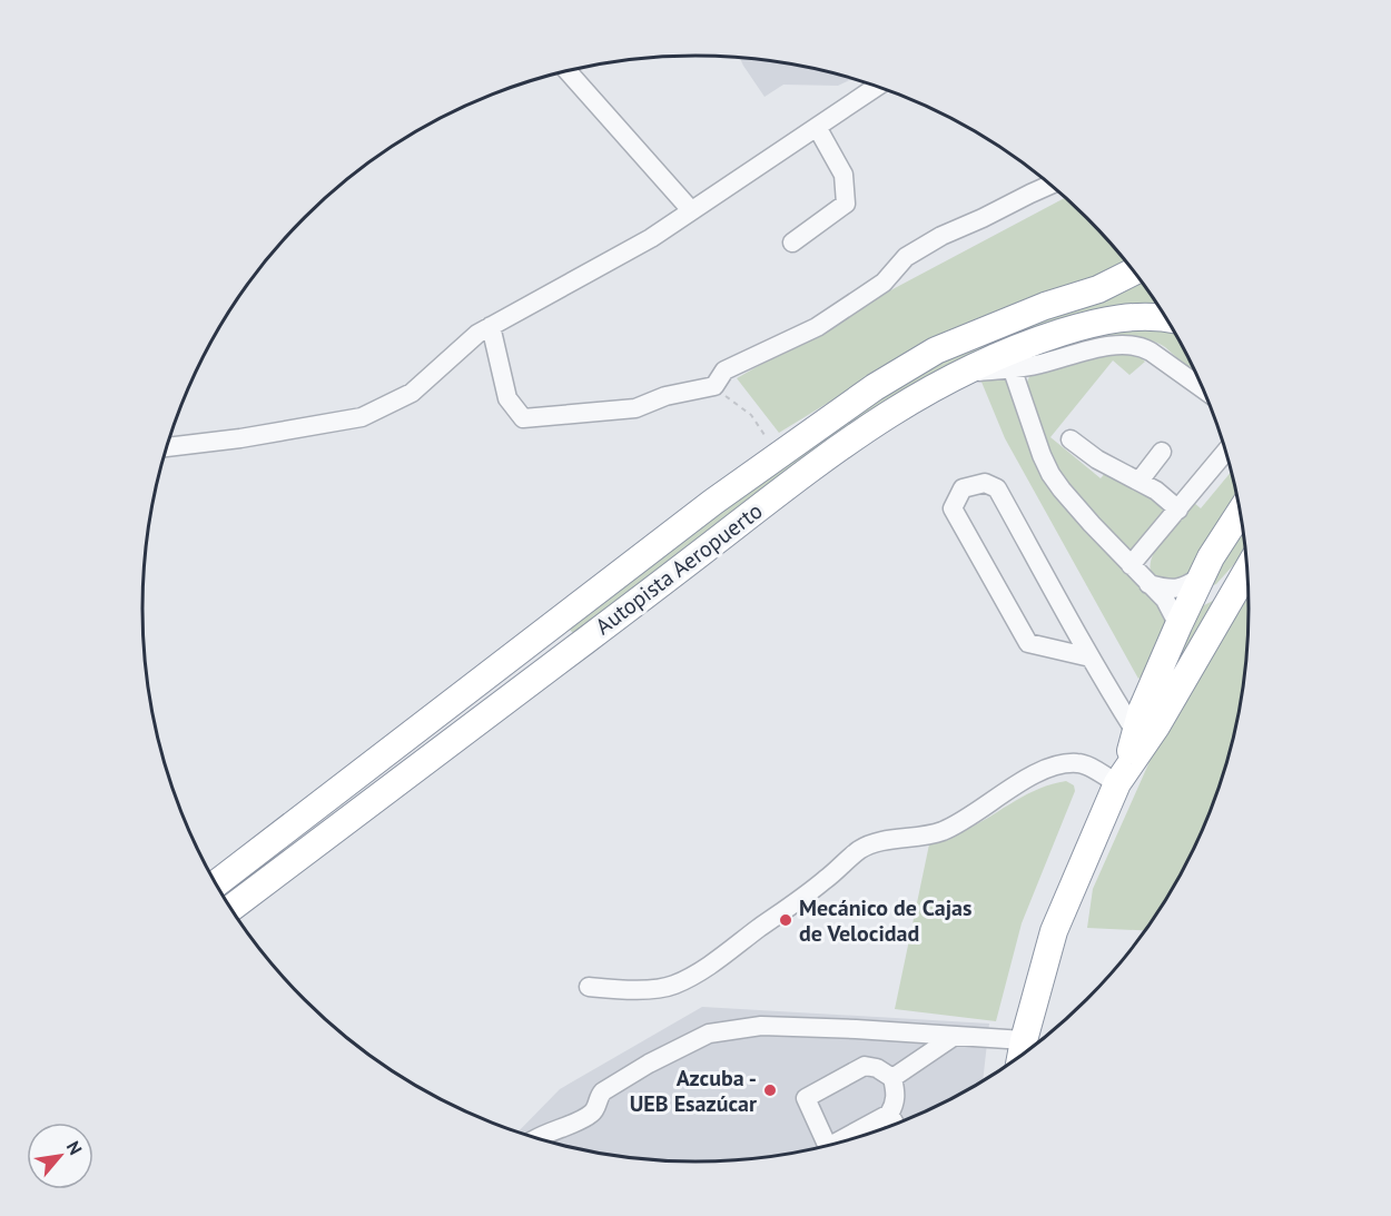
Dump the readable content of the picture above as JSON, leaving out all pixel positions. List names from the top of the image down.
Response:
{
  "streets": {
    "highway": ["Autopista Aeropuerto"]
  },
  "places": ["Mecánico de Cajas de Velocidad", "Azcuba - UEB Esazúcar"],
  "north": "top right"
}
